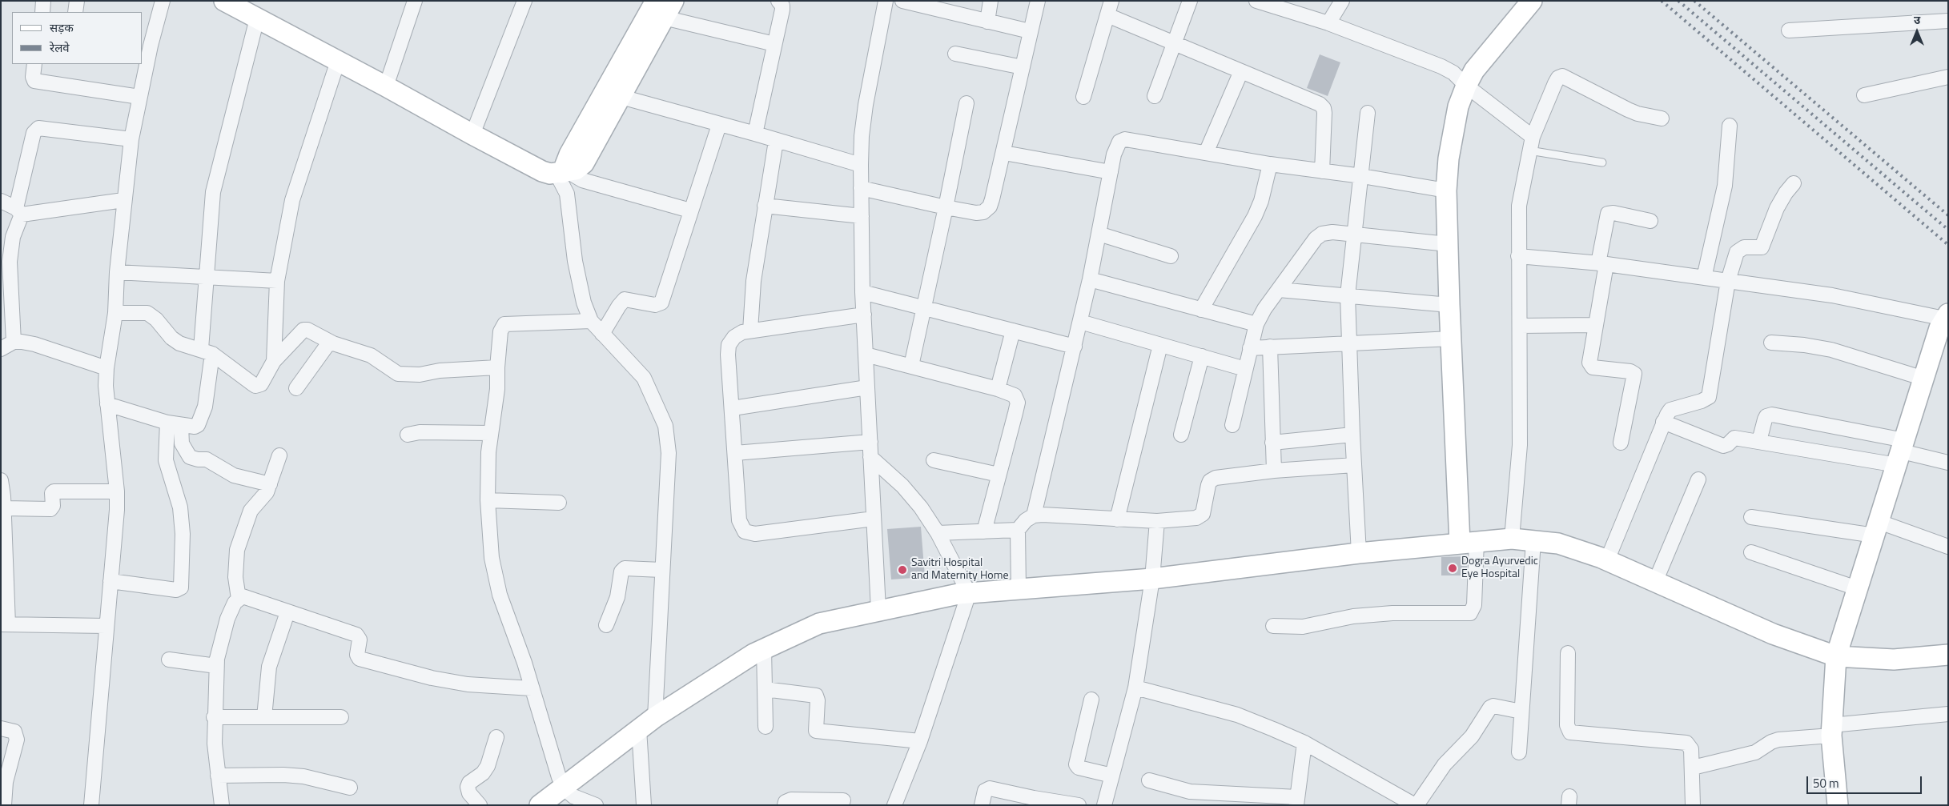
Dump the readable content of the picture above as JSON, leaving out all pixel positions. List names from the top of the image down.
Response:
{
  "places": ["Dogra Ayurvedic Eye Hospital", "Savitri Hospital and Maternity Home"],
  "legend": ["सड़क", "रेलवे"],
  "scale_bar": "50 m",
  "north": "top"
}
